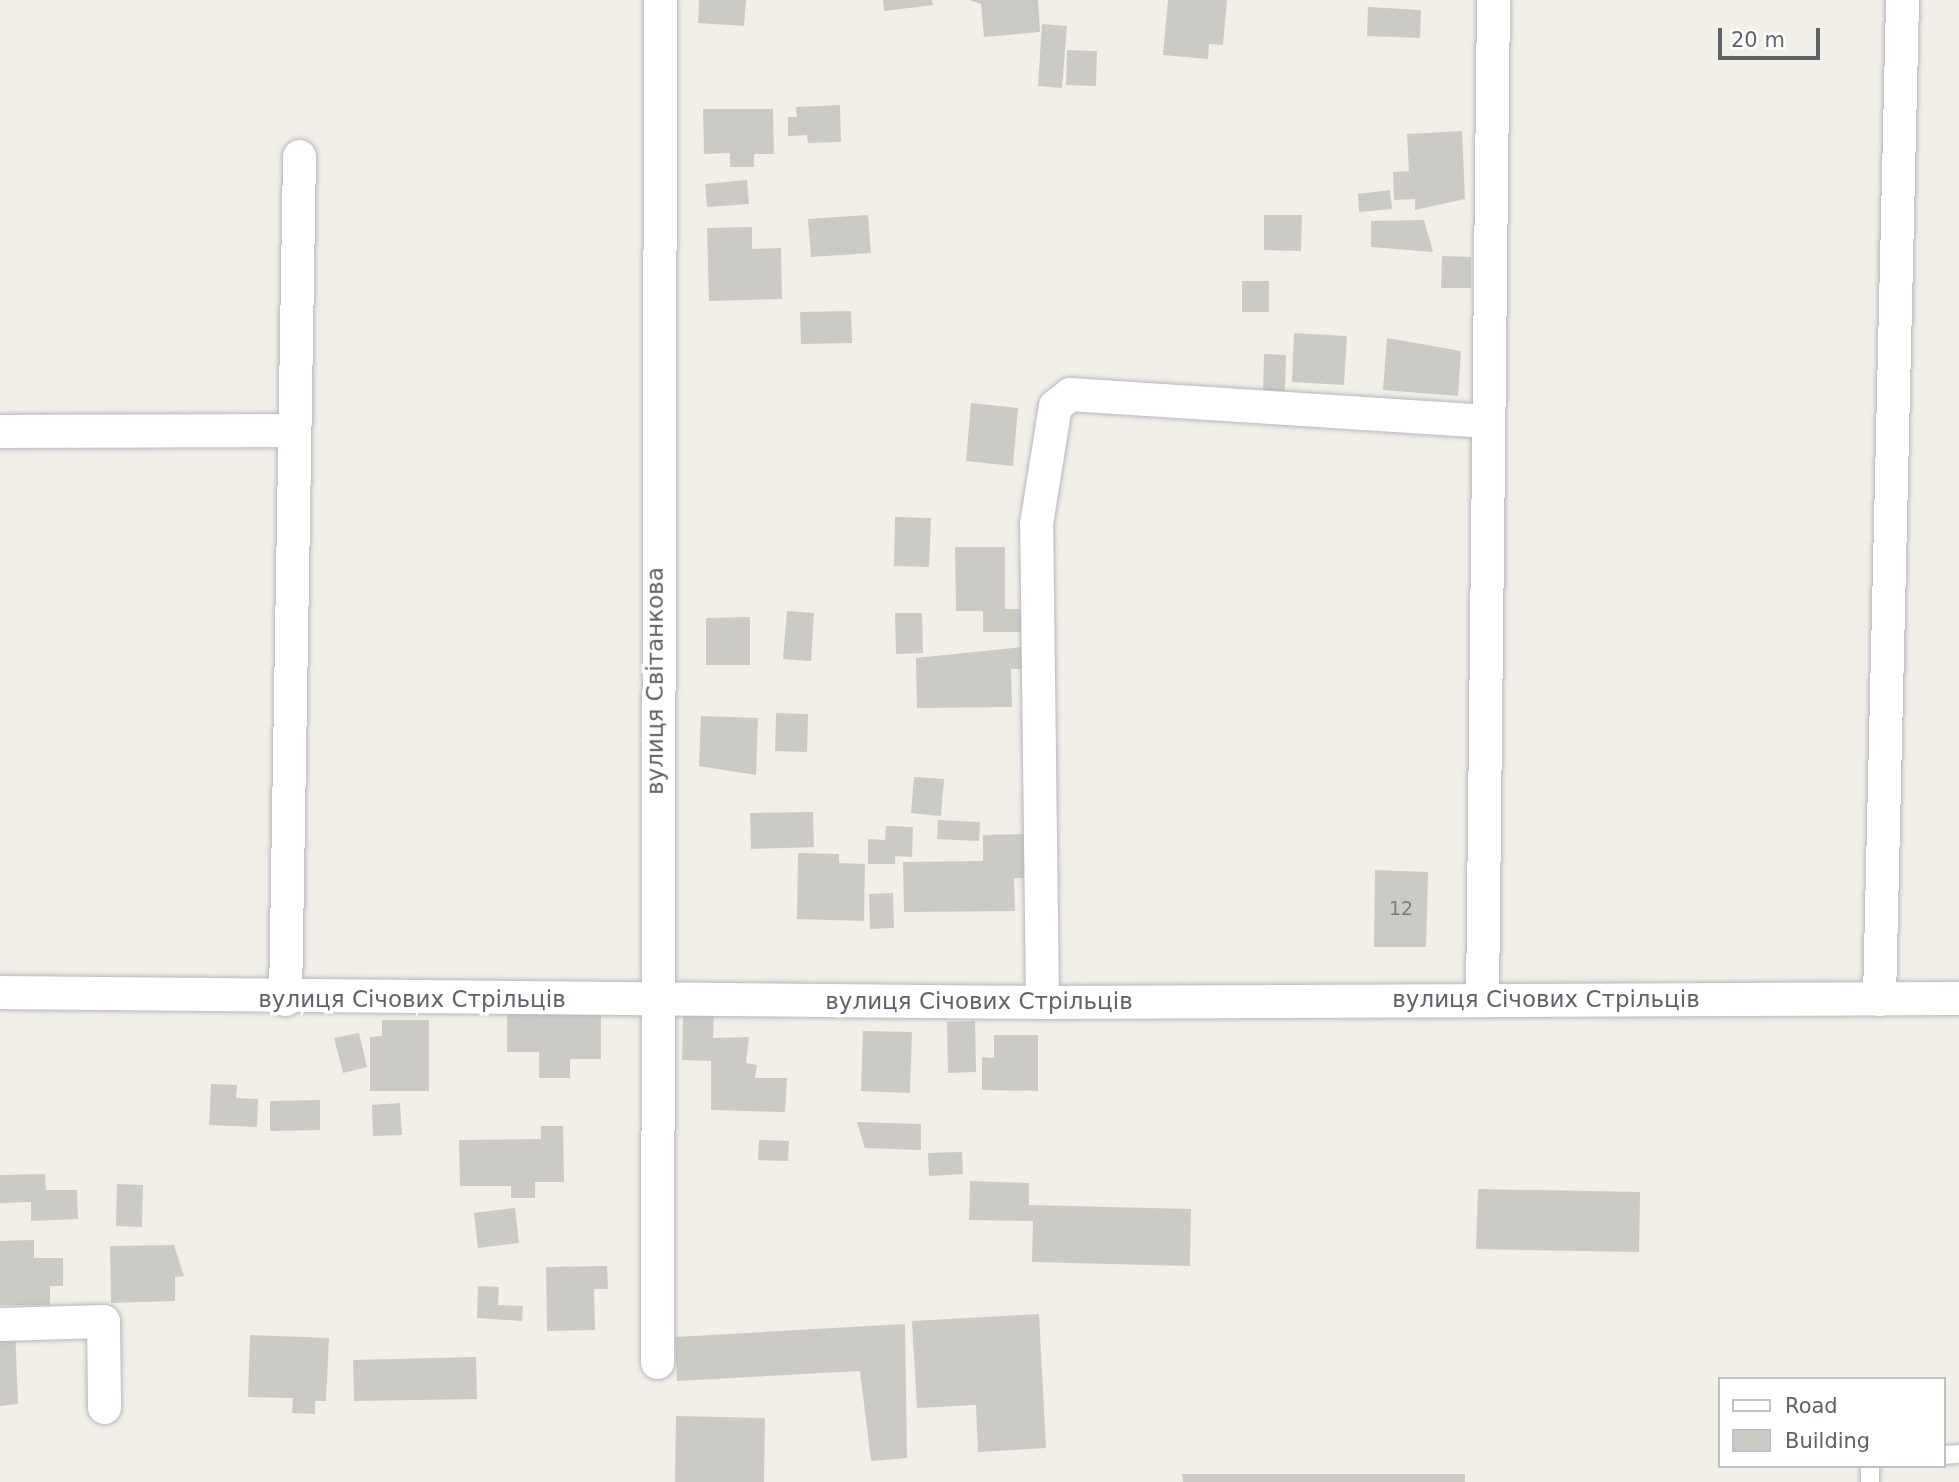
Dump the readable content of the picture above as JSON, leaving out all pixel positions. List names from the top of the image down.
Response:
{
  "streets": {
    "street": ["вулиця Світанкова", "вулиця Січових Стрільців"]
  },
  "crossings": [
    ["вулиця Світанкова", "вулиця Січових Стрільців"]
  ],
  "house_numbers": ["12"],
  "legend": ["Road", "Building"],
  "scale_bar": "20 m"
}
